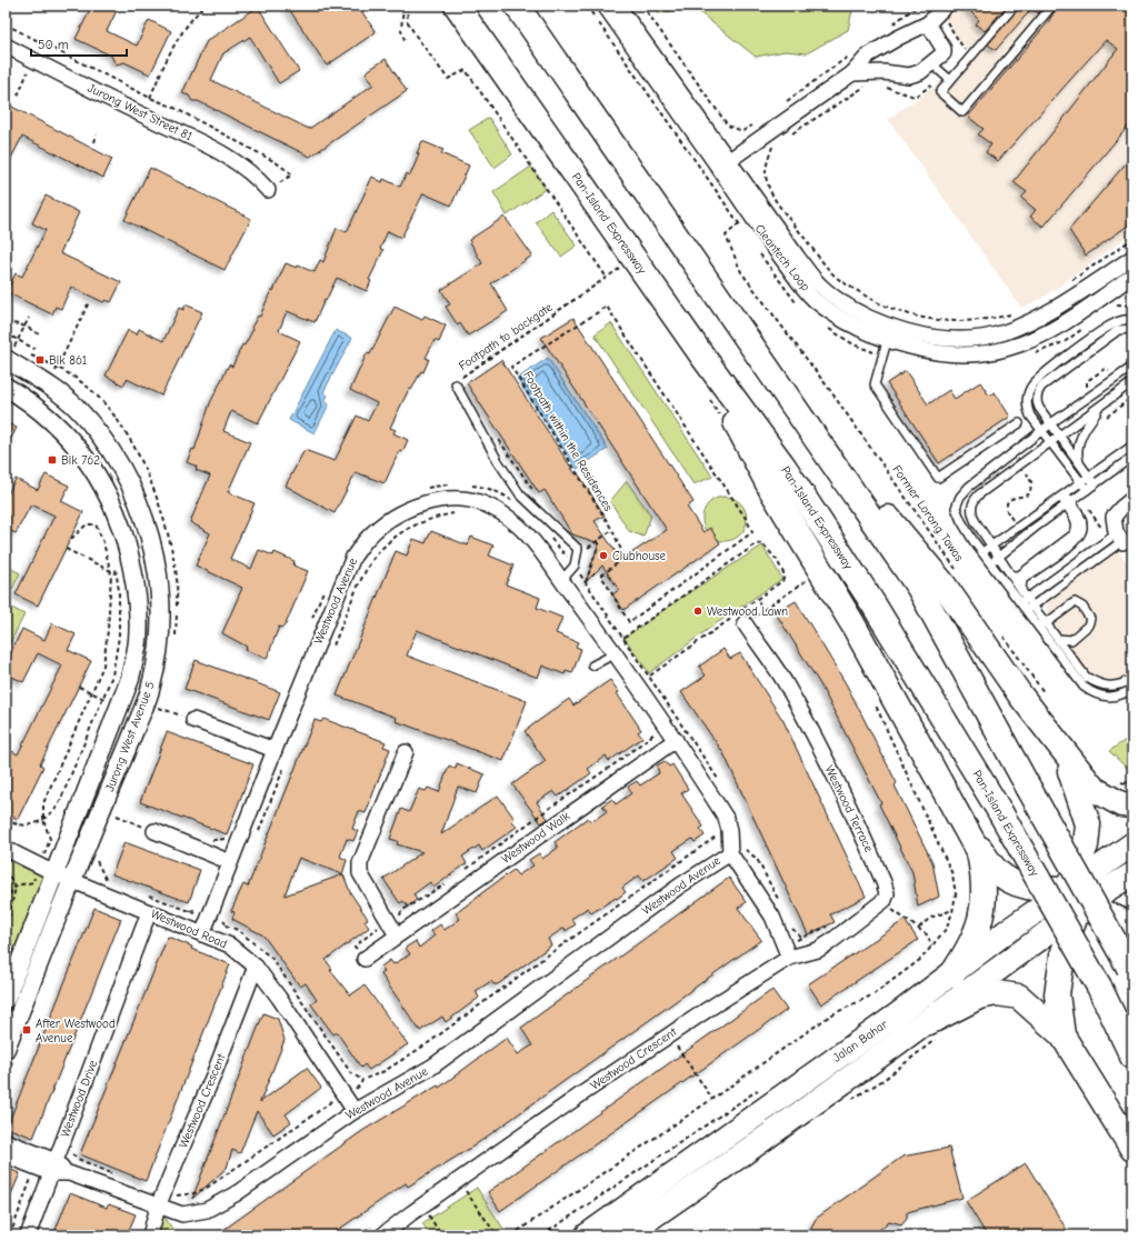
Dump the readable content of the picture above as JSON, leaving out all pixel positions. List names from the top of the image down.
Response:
{
  "streets": {
    "highway": ["Pan-Island Expressway"],
    "main road": ["Jalan Bahar"],
    "street": [
      "Jurong West Street 81",
      "Cleantech Loop",
      "Westwood Avenue",
      "Jurong West Avenue 5",
      "Westwood Terrace",
      "Westwood Walk",
      "Westwood Road",
      "Westwood Crescent",
      "Westwood Drive"
    ],
    "path": ["Footpath to backgate", "Footpath within the Residences", "Former Lorong Tawas"]
  },
  "crossings": [
    ["Cleantech Loop", "Former Lorong Tawas"],
    ["Westwood Avenue", "Westwood Walk"],
    ["Westwood Avenue", "Westwood Road"],
    ["Westwood Avenue", "Westwood Crescent"],
    ["Westwood Avenue", "Westwood Drive"],
    ["Jurong West Avenue 5", "Westwood Road"],
    ["Westwood Terrace", "Westwood Crescent"],
    ["Westwood Road", "Westwood Crescent"],
    ["Westwood Road", "Westwood Drive"]
  ],
  "places": {
    "transit": ["Blk 861", "Blk 762", "After Westwood Avenue"],
    "other": ["Clubhouse", "Westwood Lawn"]
  },
  "scale_bar": "50 m"
}
